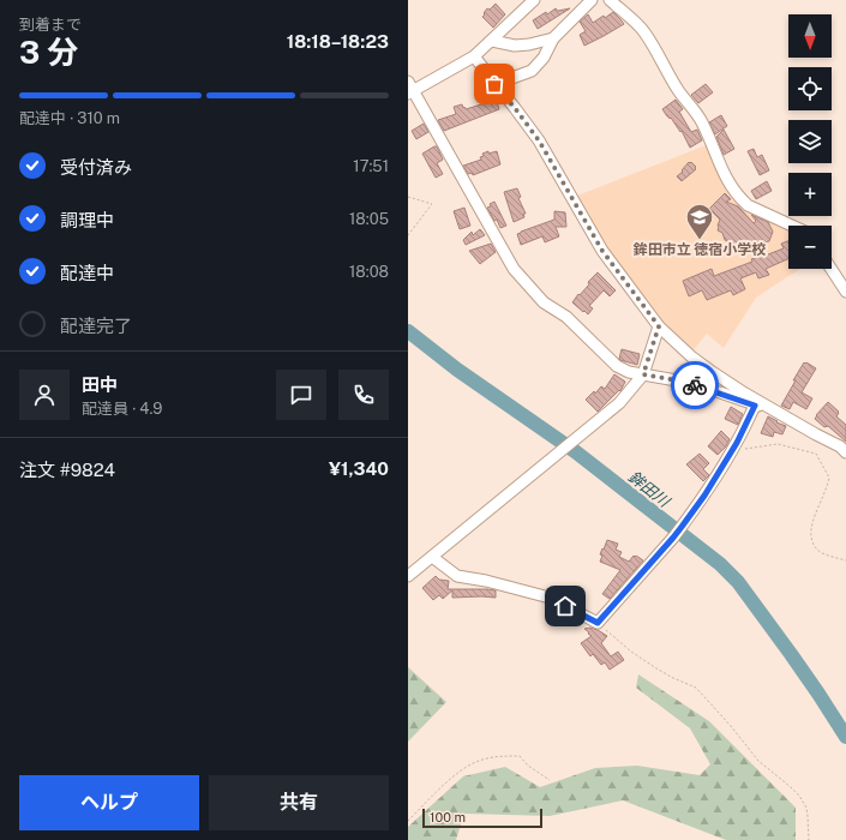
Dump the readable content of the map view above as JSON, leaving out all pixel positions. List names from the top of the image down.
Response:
{
  "water": ["鉾田川"],
  "places": {
    "school or university": ["鉾田市立 徳宿小学校"]
  },
  "scale_bar": "100 m",
  "north": "bottom",
  "page": {
    "heading": ["3 分", "到着まで", "18:18–18:23"],
    "panel": [
      "田中",
      "配達員 · 4.9",
      "注文 #9824",
      "¥1,340"
    ],
    "map_buttons": ["+", "−"],
    "bar": "配達中 · 310 m",
    "list": [
      ["受付済み", "17:51"],
      ["調理中", "18:05"],
      ["配達中", "18:08"],
      "配達完了"
    ],
    "buttons": ["ヘルプ", "共有"],
    "scale": "100 m"
  }
}
